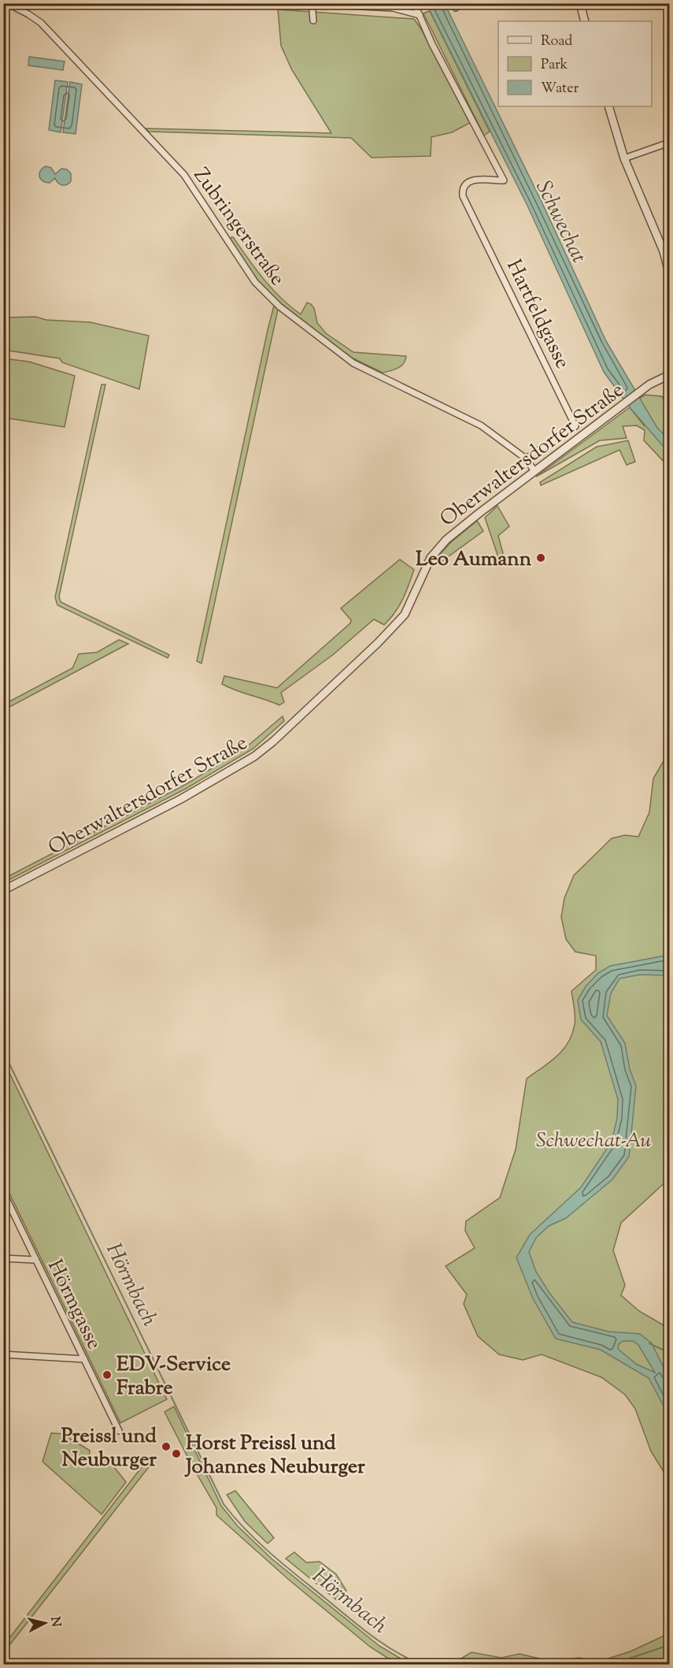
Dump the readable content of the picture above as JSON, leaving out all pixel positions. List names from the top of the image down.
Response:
{
  "streets": {
    "street": [
      "Zubringerstraße",
      "Hartfeldgasse",
      "Oberwaltersdorfer Straße",
      "Hörmgasse"
    ]
  },
  "crossings": [
    ["Zubringerstraße", "Hartfeldgasse"]
  ],
  "water": ["Schwechat", "Hörmbach"],
  "parks": ["Schwechat-Au"],
  "places": [
    "Leo Aumann",
    "EDV-Service Frabre",
    "Preissl und Neuburger",
    "Horst Preissl und Johannes Neuburger"
  ],
  "legend": ["Road", "Park", "Water"],
  "north": "right"
}
